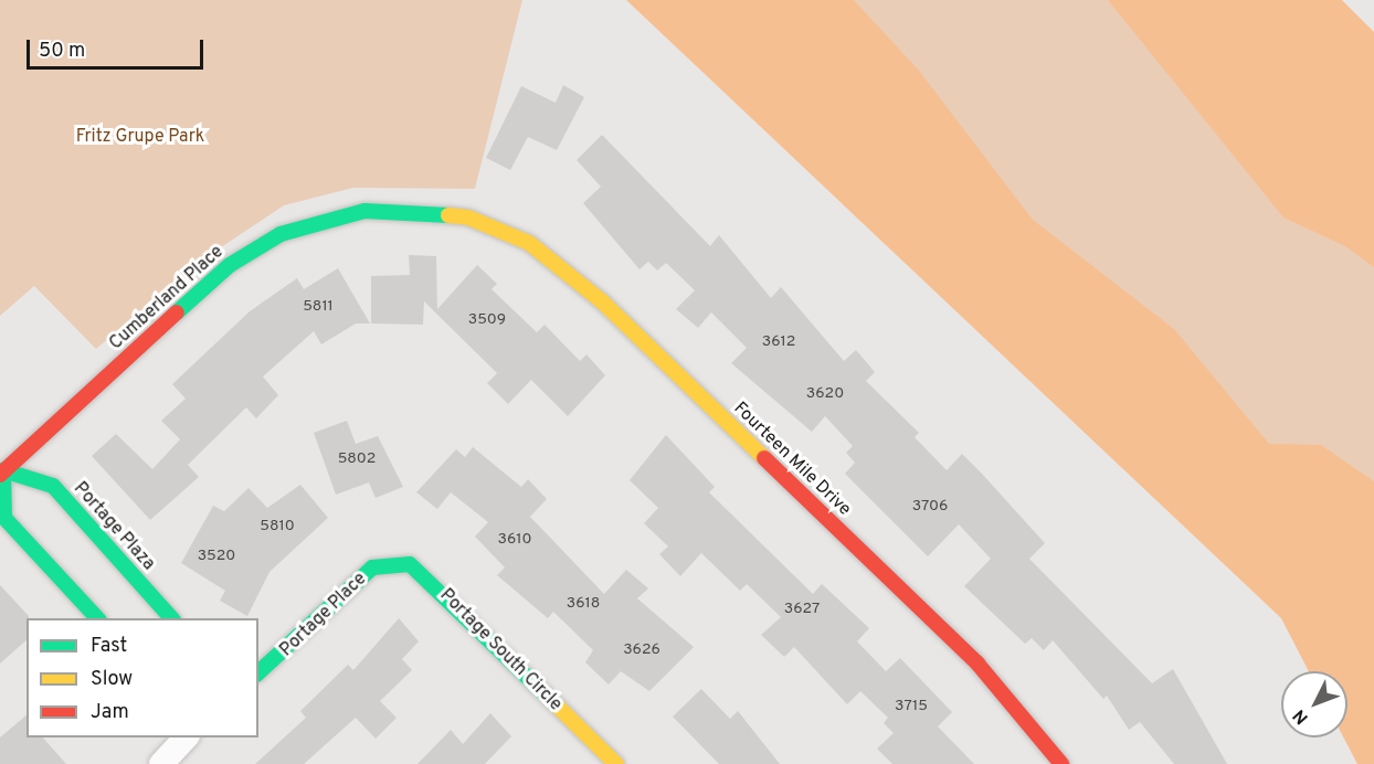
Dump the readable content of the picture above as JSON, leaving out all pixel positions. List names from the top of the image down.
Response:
{
  "streets": {
    "street": [
      "Cumberland Place",
      "Fourteen Mile Drive",
      "Portage Plaza",
      "Portage Place",
      "Portage South Circle"
    ]
  },
  "crossings": [
    ["Cumberland Place", "Fourteen Mile Drive"],
    ["Cumberland Place", "Portage Plaza"],
    ["Portage Place", "Portage South Circle"]
  ],
  "parks": ["Fritz Grupe Park"],
  "house_numbers": [
    "5811",
    "3509",
    "3612",
    "3620",
    "5802",
    "3706",
    "5810",
    "3610",
    "3520",
    "3618",
    "3627",
    "3626",
    "3715"
  ],
  "legend": ["Fast", "Slow", "Jam"],
  "scale_bar": "50 m",
  "north": "bottom left"
}
